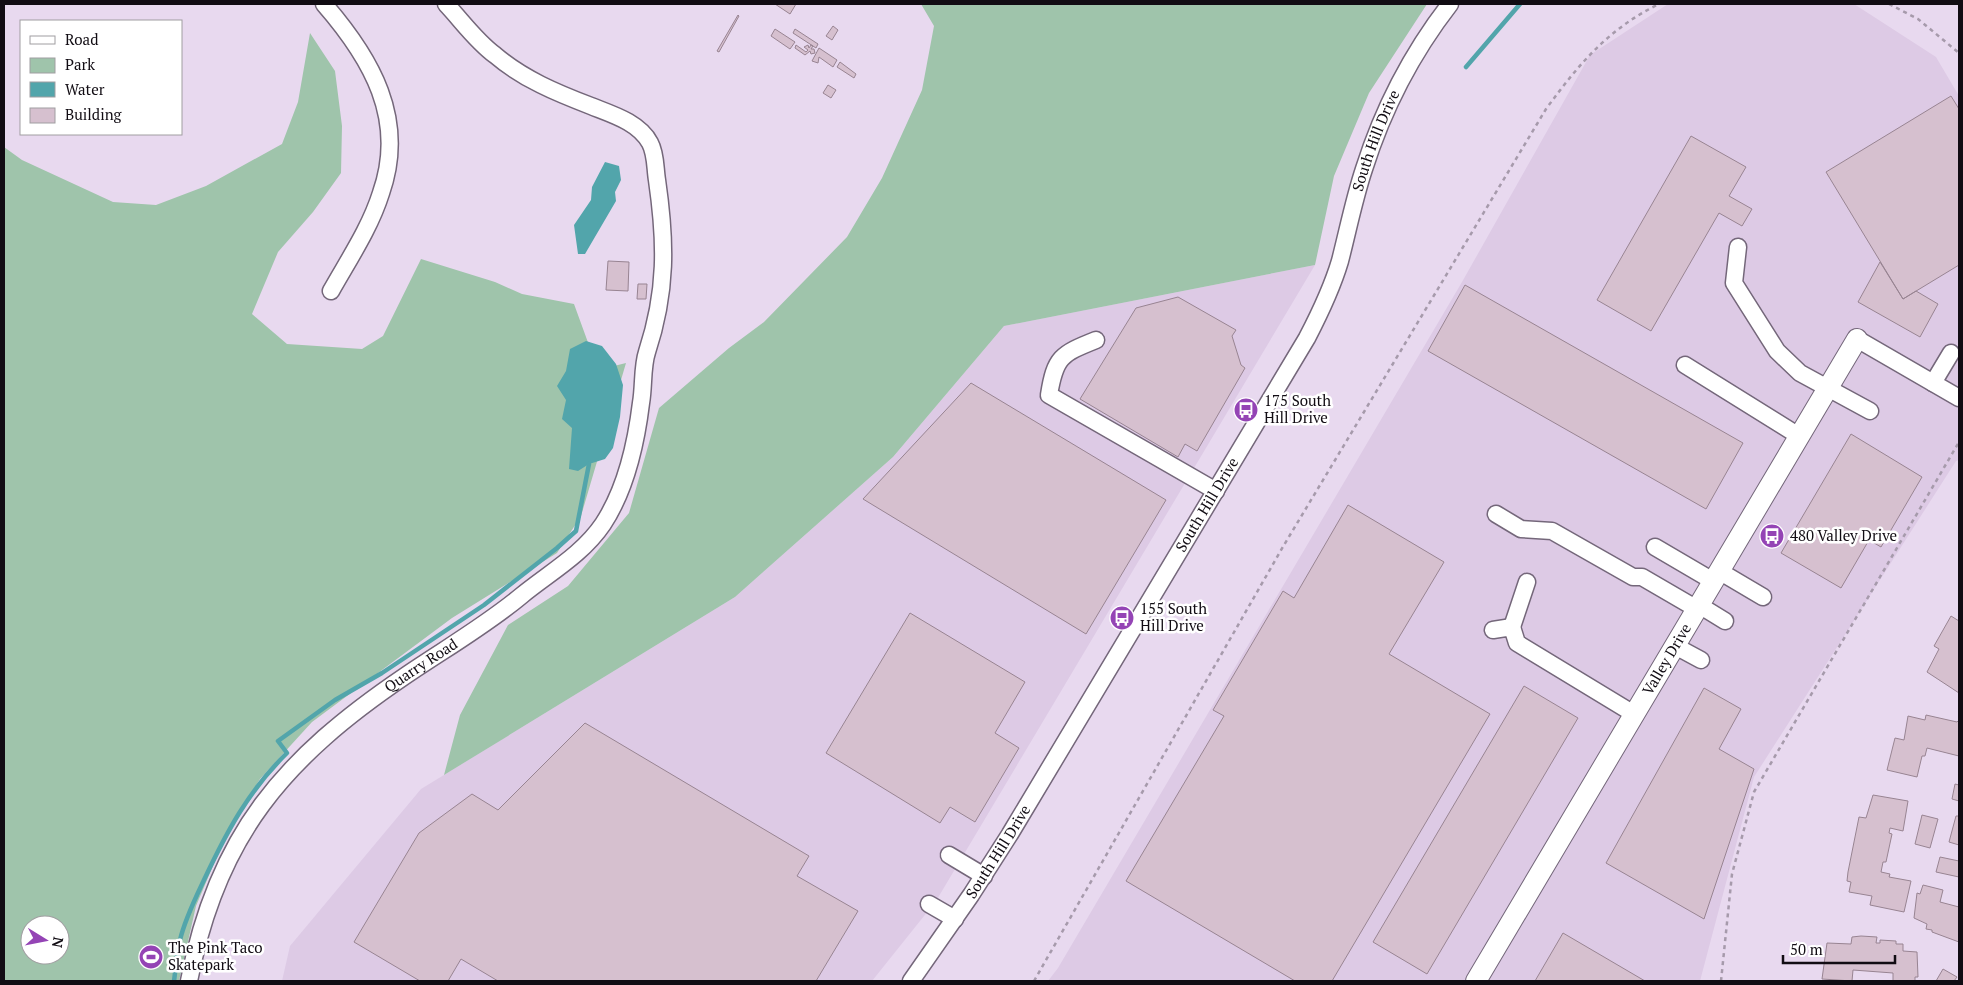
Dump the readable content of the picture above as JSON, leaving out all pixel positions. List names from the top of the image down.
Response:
{
  "streets": {
    "main road": ["Valley Drive"],
    "street": ["South Hill Drive", "Quarry Road"]
  },
  "places": {
    "bus stop": ["175 South Hill Drive", "480 Valley Drive", "155 South Hill Drive"],
    "sports": ["The Pink Taco Skatepark"]
  },
  "legend": [
    "Road",
    "Park",
    "Water",
    "Building"
  ],
  "scale_bar": "50 m",
  "north": "right"
}
